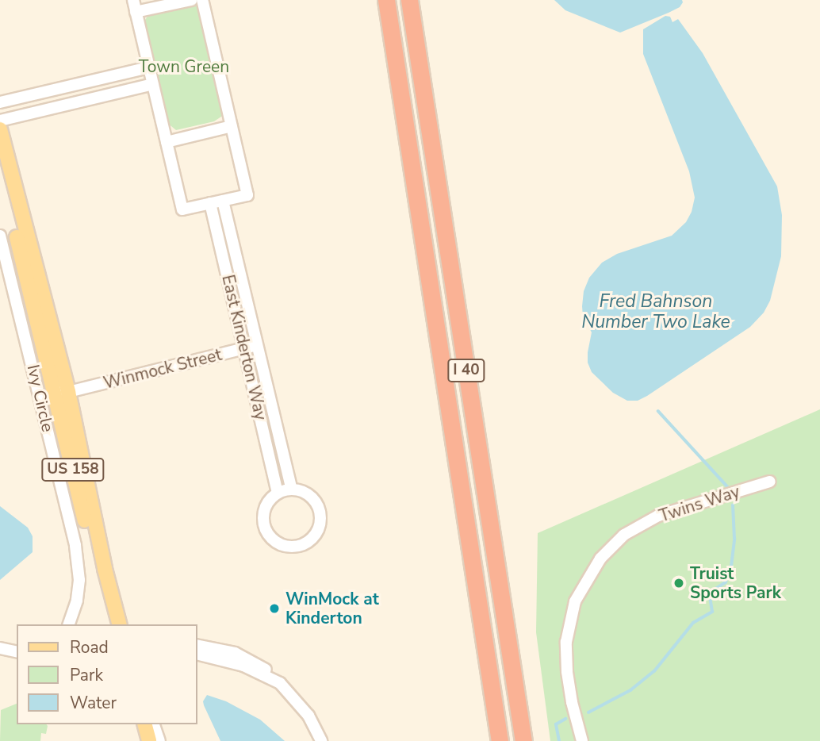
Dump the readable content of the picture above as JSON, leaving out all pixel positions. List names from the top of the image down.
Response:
{
  "streets": {
    "highway": ["I 40"],
    "main road": ["US 158"],
    "street": [
      "East Kinderton Way",
      "Winmock Street",
      "Ivy Circle",
      "Twins Way"
    ]
  },
  "crossings": [
    ["East Kinderton Way", "Winmock Street"],
    ["Winmock Street", "US 158"]
  ],
  "water": ["Fred Bahnson Number Two Lake"],
  "parks": ["Town Green"],
  "places": ["Truist Sports Park", "WinMock at Kinderton"],
  "legend": ["Road", "Park", "Water"]
}
